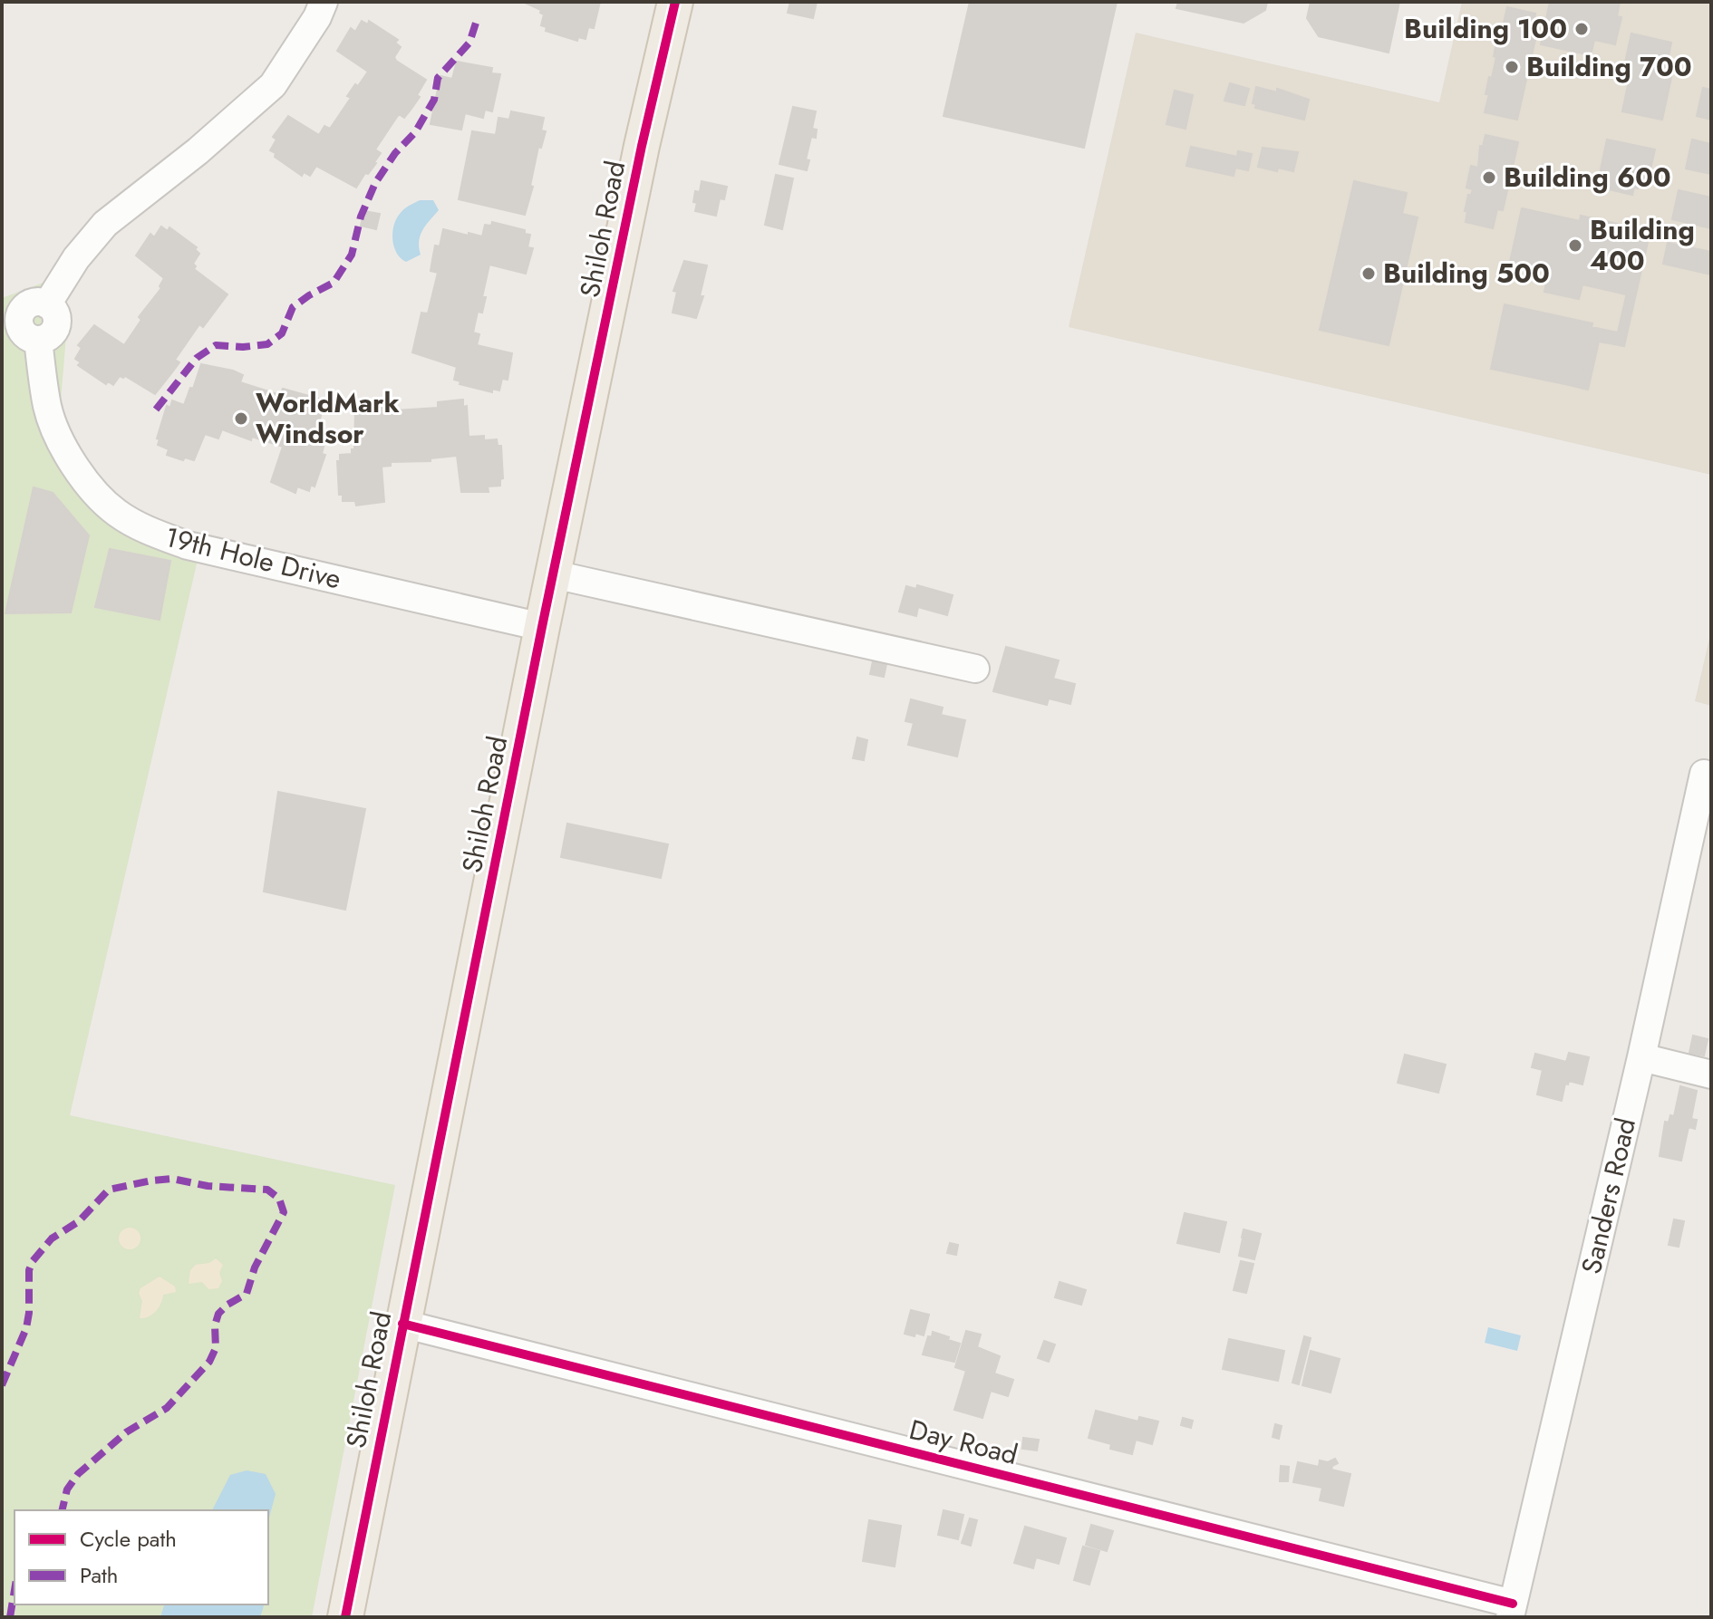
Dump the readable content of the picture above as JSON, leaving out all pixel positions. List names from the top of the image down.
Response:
{
  "streets": {
    "main road": ["Shiloh Road"],
    "street": ["19th Hole Drive", "Sanders Road", "Day Road"]
  },
  "crossings": [
    ["Shiloh Road", "19th Hole Drive"],
    ["Shiloh Road", "Day Road"],
    ["Sanders Road", "Day Road"]
  ],
  "places": [
    "Building 100",
    "Building 700",
    "Building 600",
    "Building 400",
    "Building 500",
    "WorldMark Windsor"
  ],
  "legend": ["Cycle path", "Path"]
}
